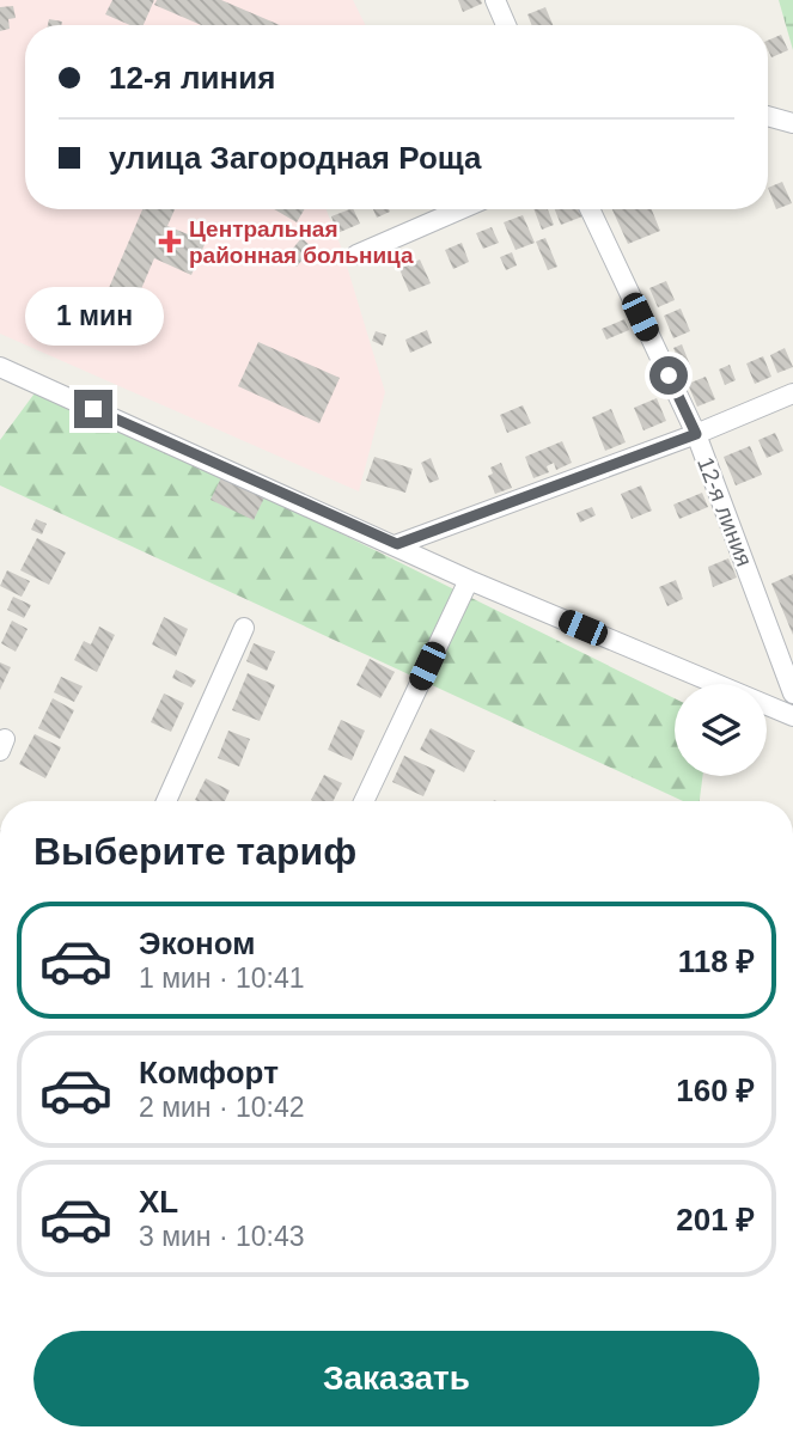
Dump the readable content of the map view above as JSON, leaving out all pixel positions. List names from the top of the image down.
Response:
{
  "streets": {
    "street": ["12-я линия"]
  },
  "places": {
    "health": ["Центральная районная больница"]
  },
  "page": {
    "banner": ["12-я линия", "улица Загородная Роща"],
    "bubble": "1 мин",
    "heading": "Выберите тариф",
    "list": [
      {
        "name": "Эконом",
        "note": "1 мин · 10:41",
        "value": "118 ₽"
      },
      {
        "name": "Комфорт",
        "note": "2 мин · 10:42",
        "value": "160 ₽"
      },
      {
        "name": "XL",
        "note": "3 мин · 10:43",
        "value": "201 ₽"
      }
    ],
    "buttons": "Заказать"
  }
}
